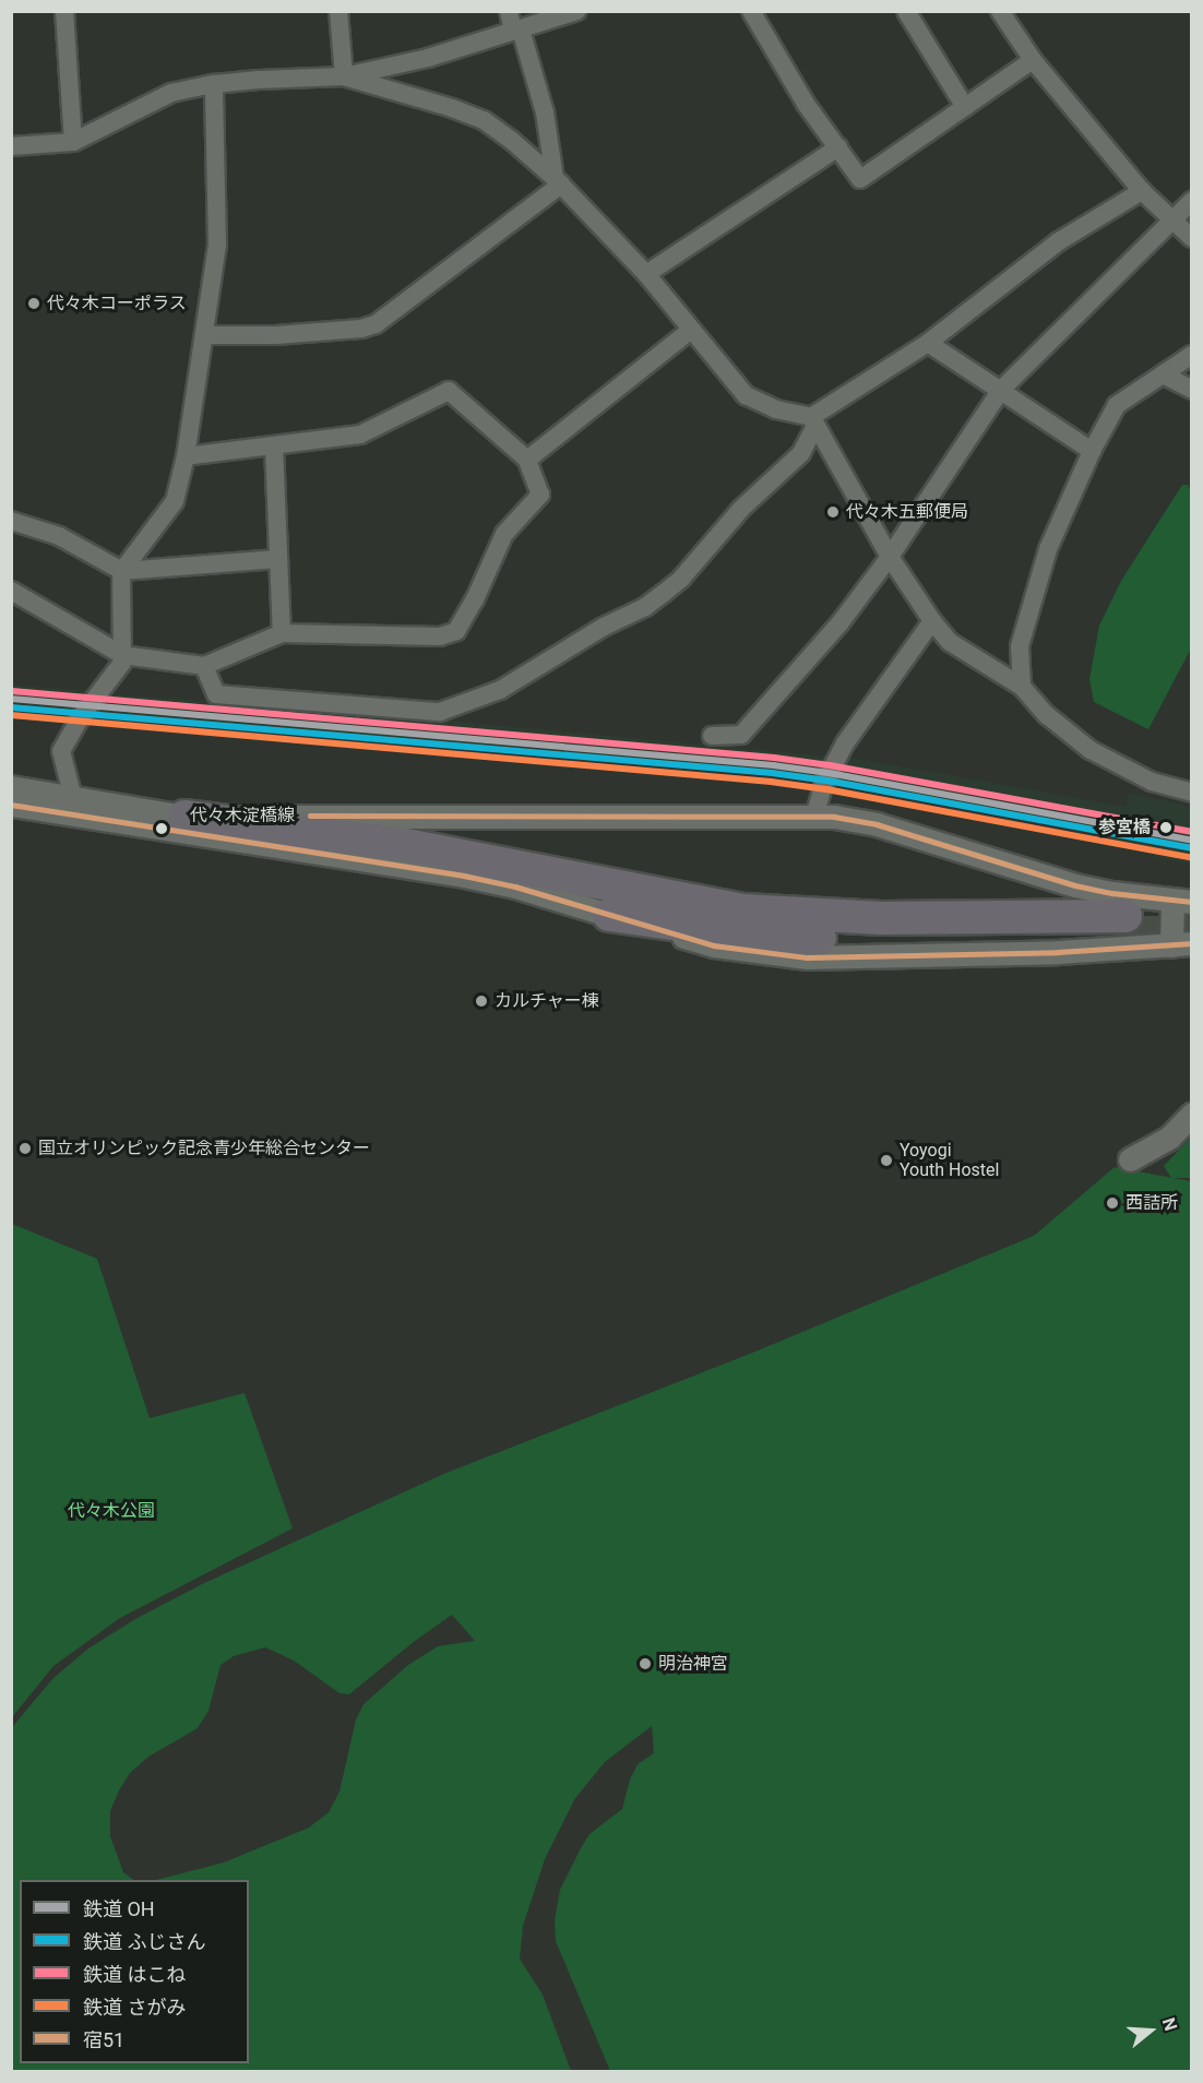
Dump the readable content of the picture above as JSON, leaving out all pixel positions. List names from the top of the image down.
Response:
{
  "streets": {
    "street": ["代々木淀橋線"]
  },
  "parks": ["代々木公園"],
  "places": [
    "代々木コーポラス",
    "代々木五郵便局",
    "参宮橋",
    "カルチャー棟",
    "国立オリンピック記念青少年総合センター",
    "Yoyogi Youth Hostel",
    "西詰所",
    "明治神宮"
  ],
  "lines": [
    "rail line はこね",
    "rail line OH",
    "rail line ふじさん",
    "rail line さがみ",
    "transit line 宿51"
  ],
  "legend": [
    "鉄道 OH",
    "鉄道 ふじさん",
    "鉄道 はこね",
    "鉄道 さがみ",
    "宿51"
  ],
  "north": "right"
}
